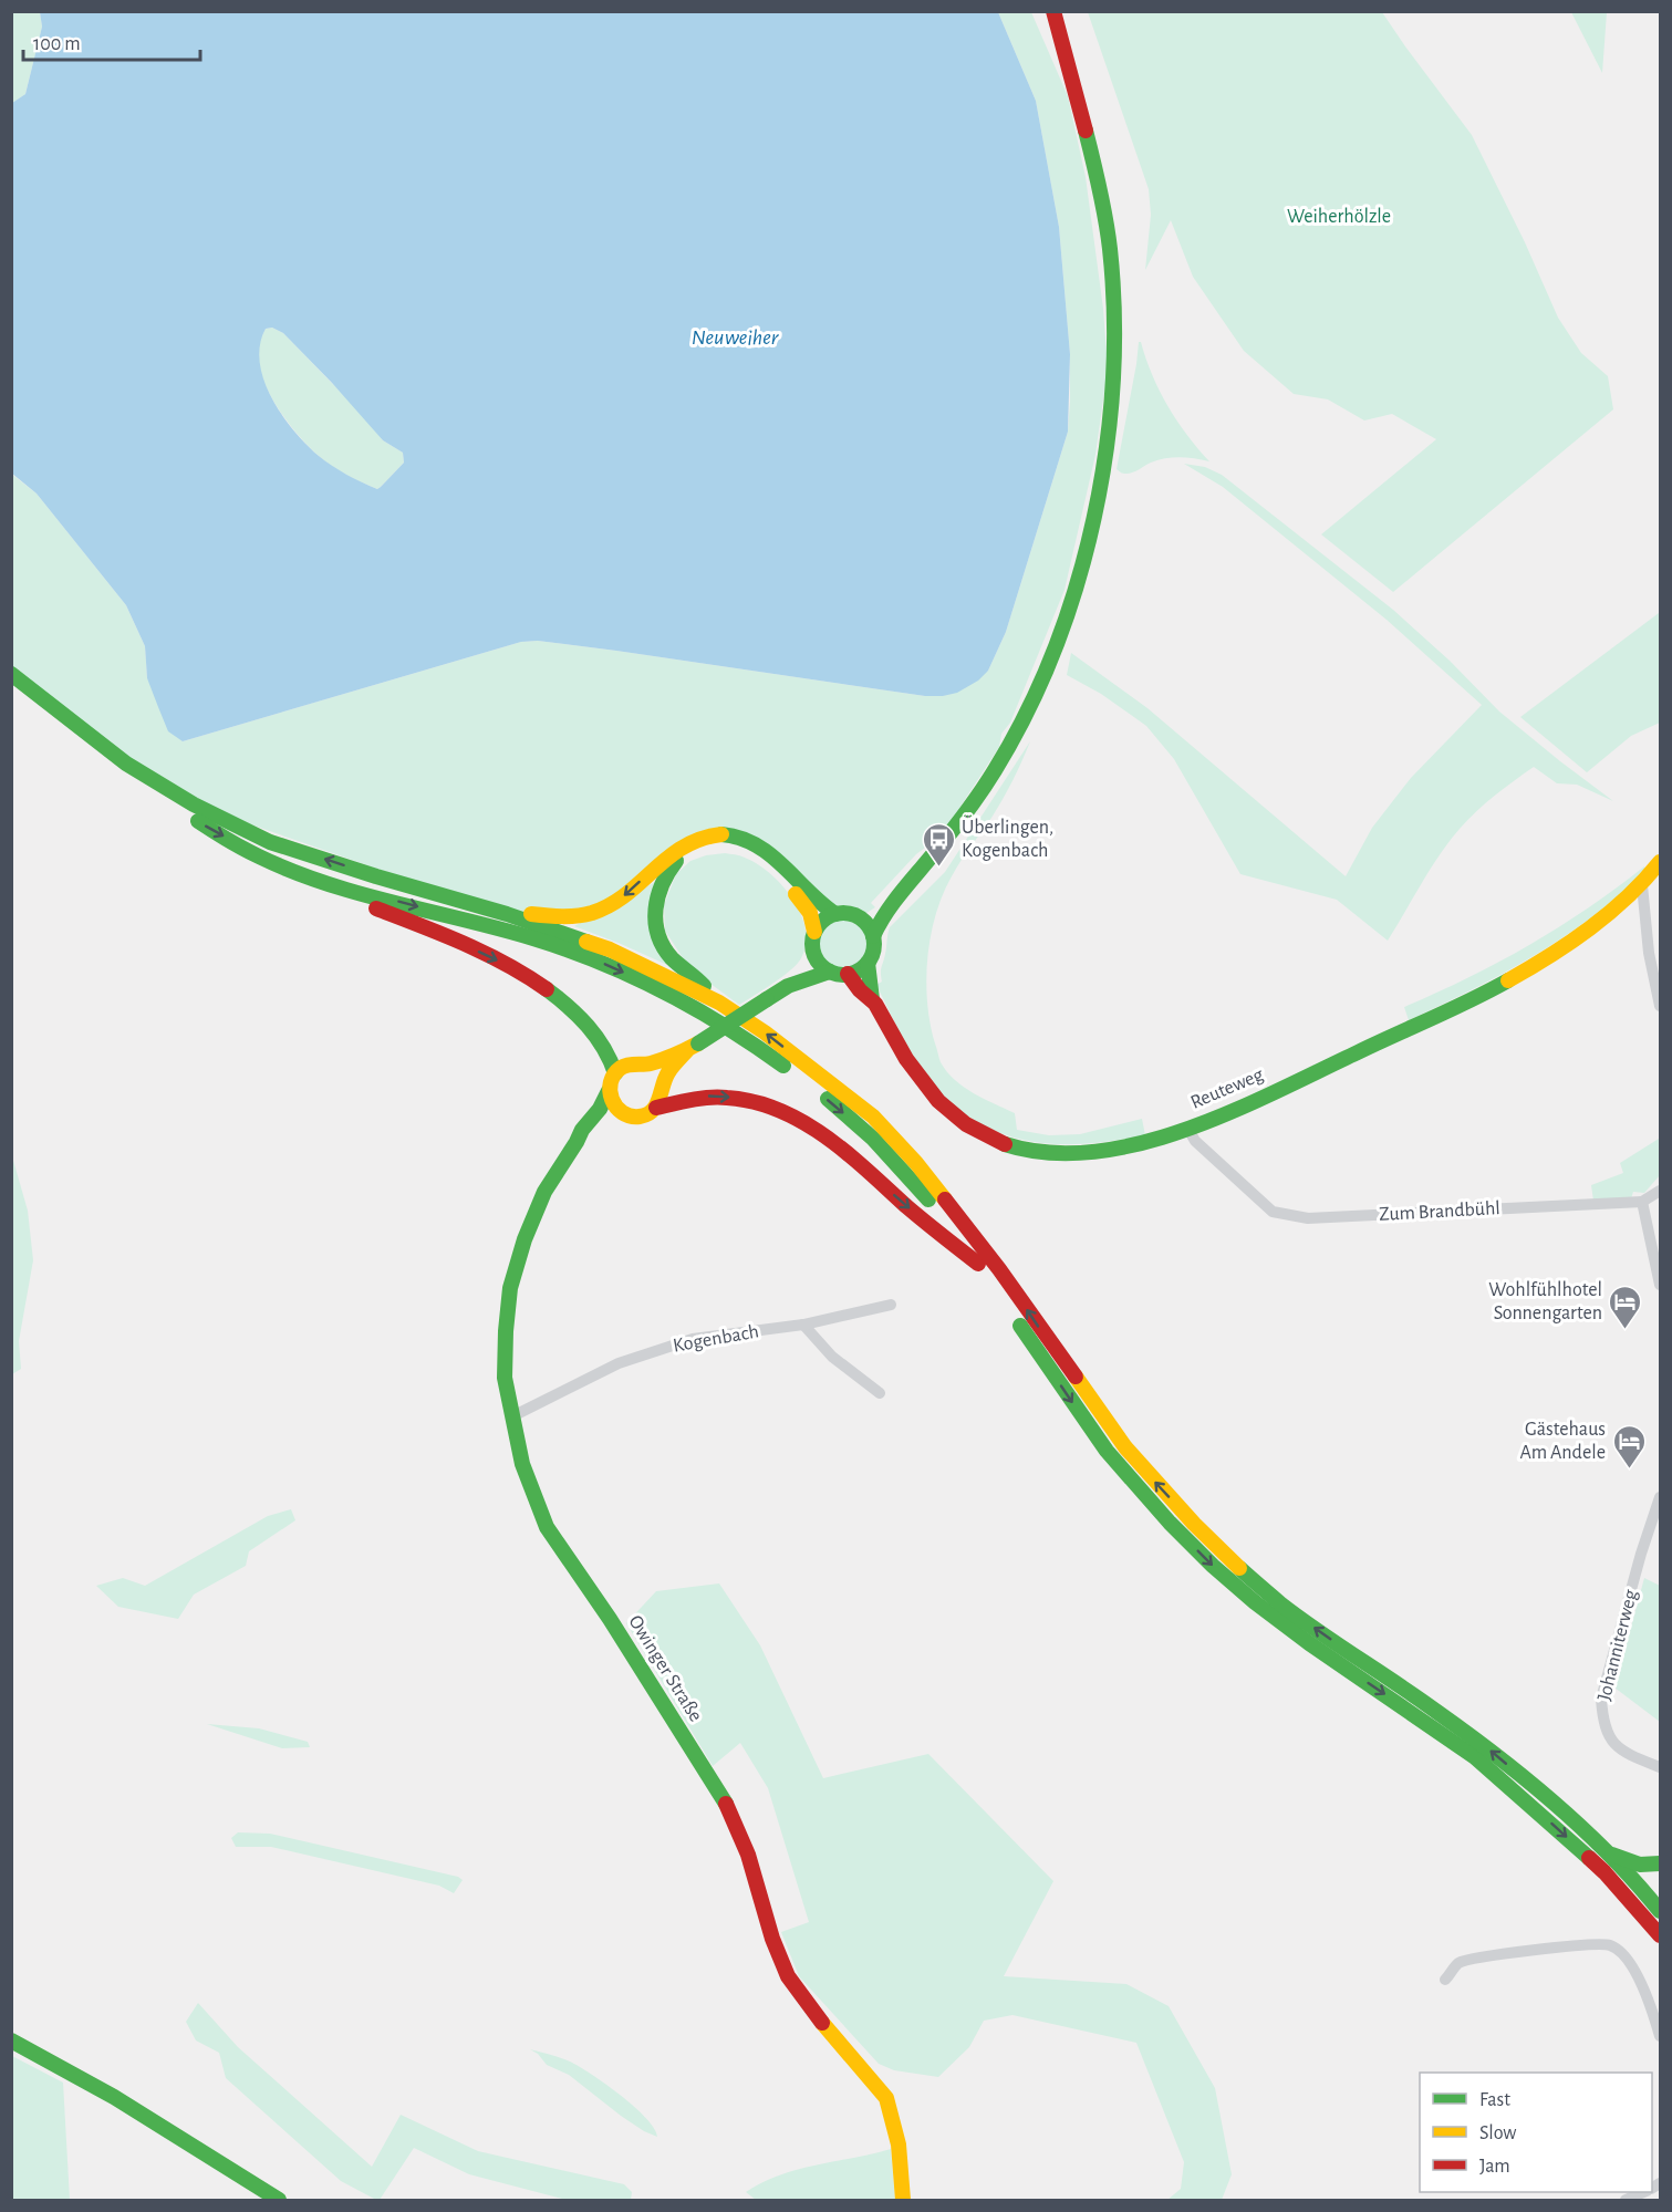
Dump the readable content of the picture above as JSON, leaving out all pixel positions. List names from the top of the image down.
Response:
{
  "streets": {
    "main road": ["Reuteweg", "Owinger Straße"],
    "street": ["Zum Brandbühl", "Kogenbach", "Johanniterweg"]
  },
  "crossings": [
    ["Reuteweg", "Zum Brandbühl"],
    ["Kogenbach", "Owinger Straße"]
  ],
  "water": ["Neuweiher"],
  "parks": ["Weiherhölzle"],
  "places": {
    "bus stop": ["Überlingen, Kogenbach"],
    "hotel": ["Wohlfühlhotel Sonnengarten", "Gästehaus Am Andele"]
  },
  "legend": ["Fast", "Slow", "Jam"],
  "scale_bar": "100 m"
}
